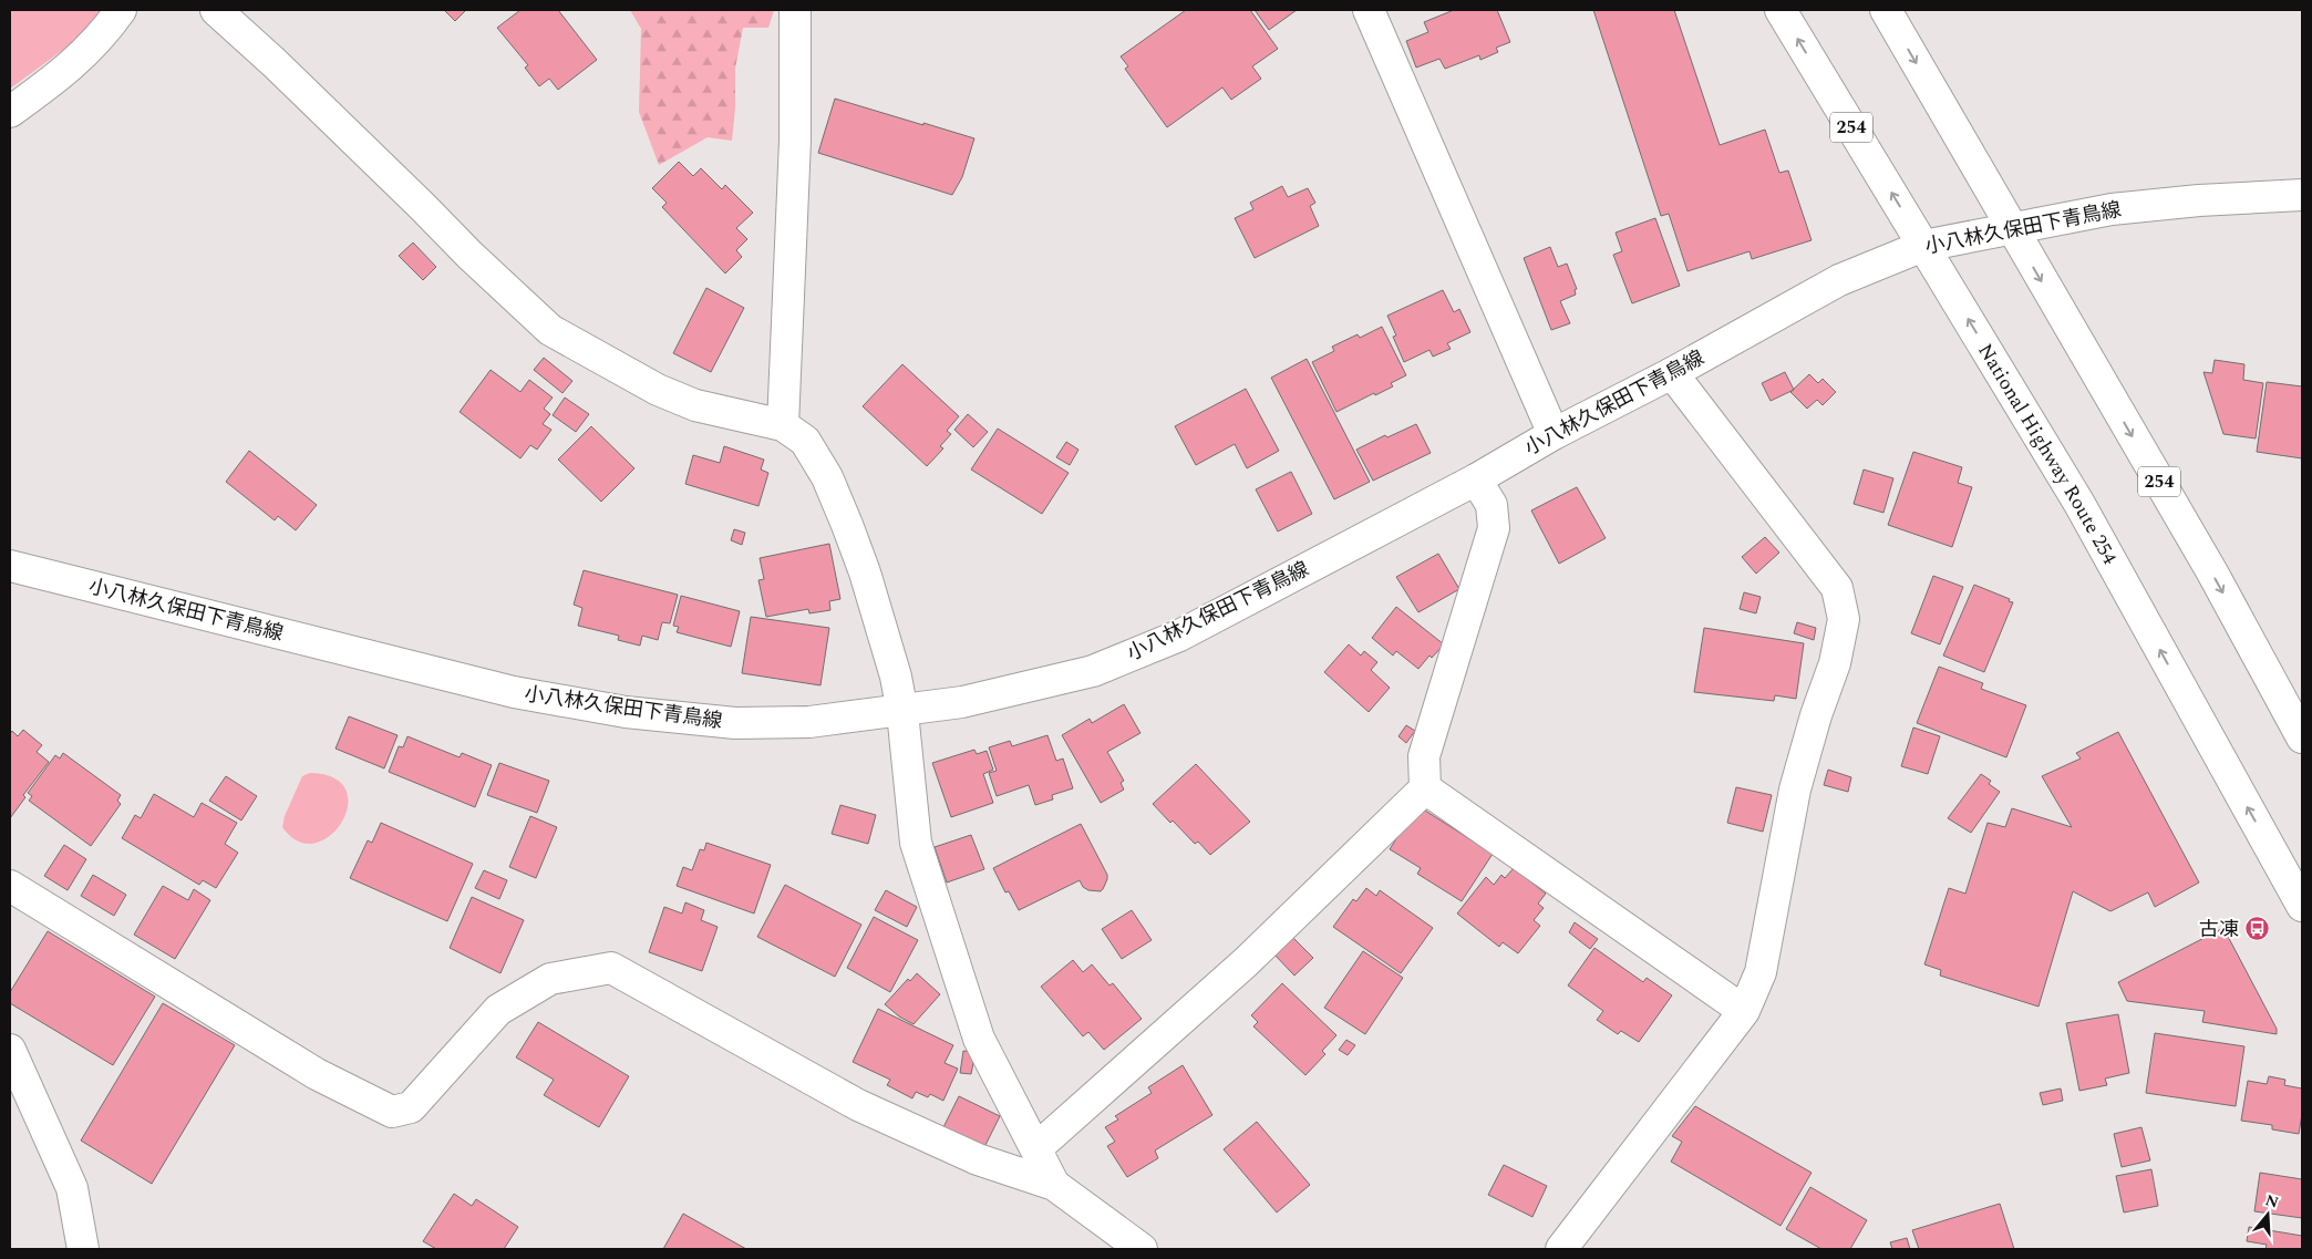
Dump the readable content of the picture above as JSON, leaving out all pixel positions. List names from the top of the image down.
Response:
{
  "streets": {
    "main road": ["254", "小八林久保田下青鳥線", "National Highway Route 254"]
  },
  "crossings": [
    ["254", "小八林久保田下青鳥線"],
    ["小八林久保田下青鳥線", "National Highway Route 254"]
  ],
  "places": {
    "bus stop": ["古凍"]
  },
  "north": "top"
}
